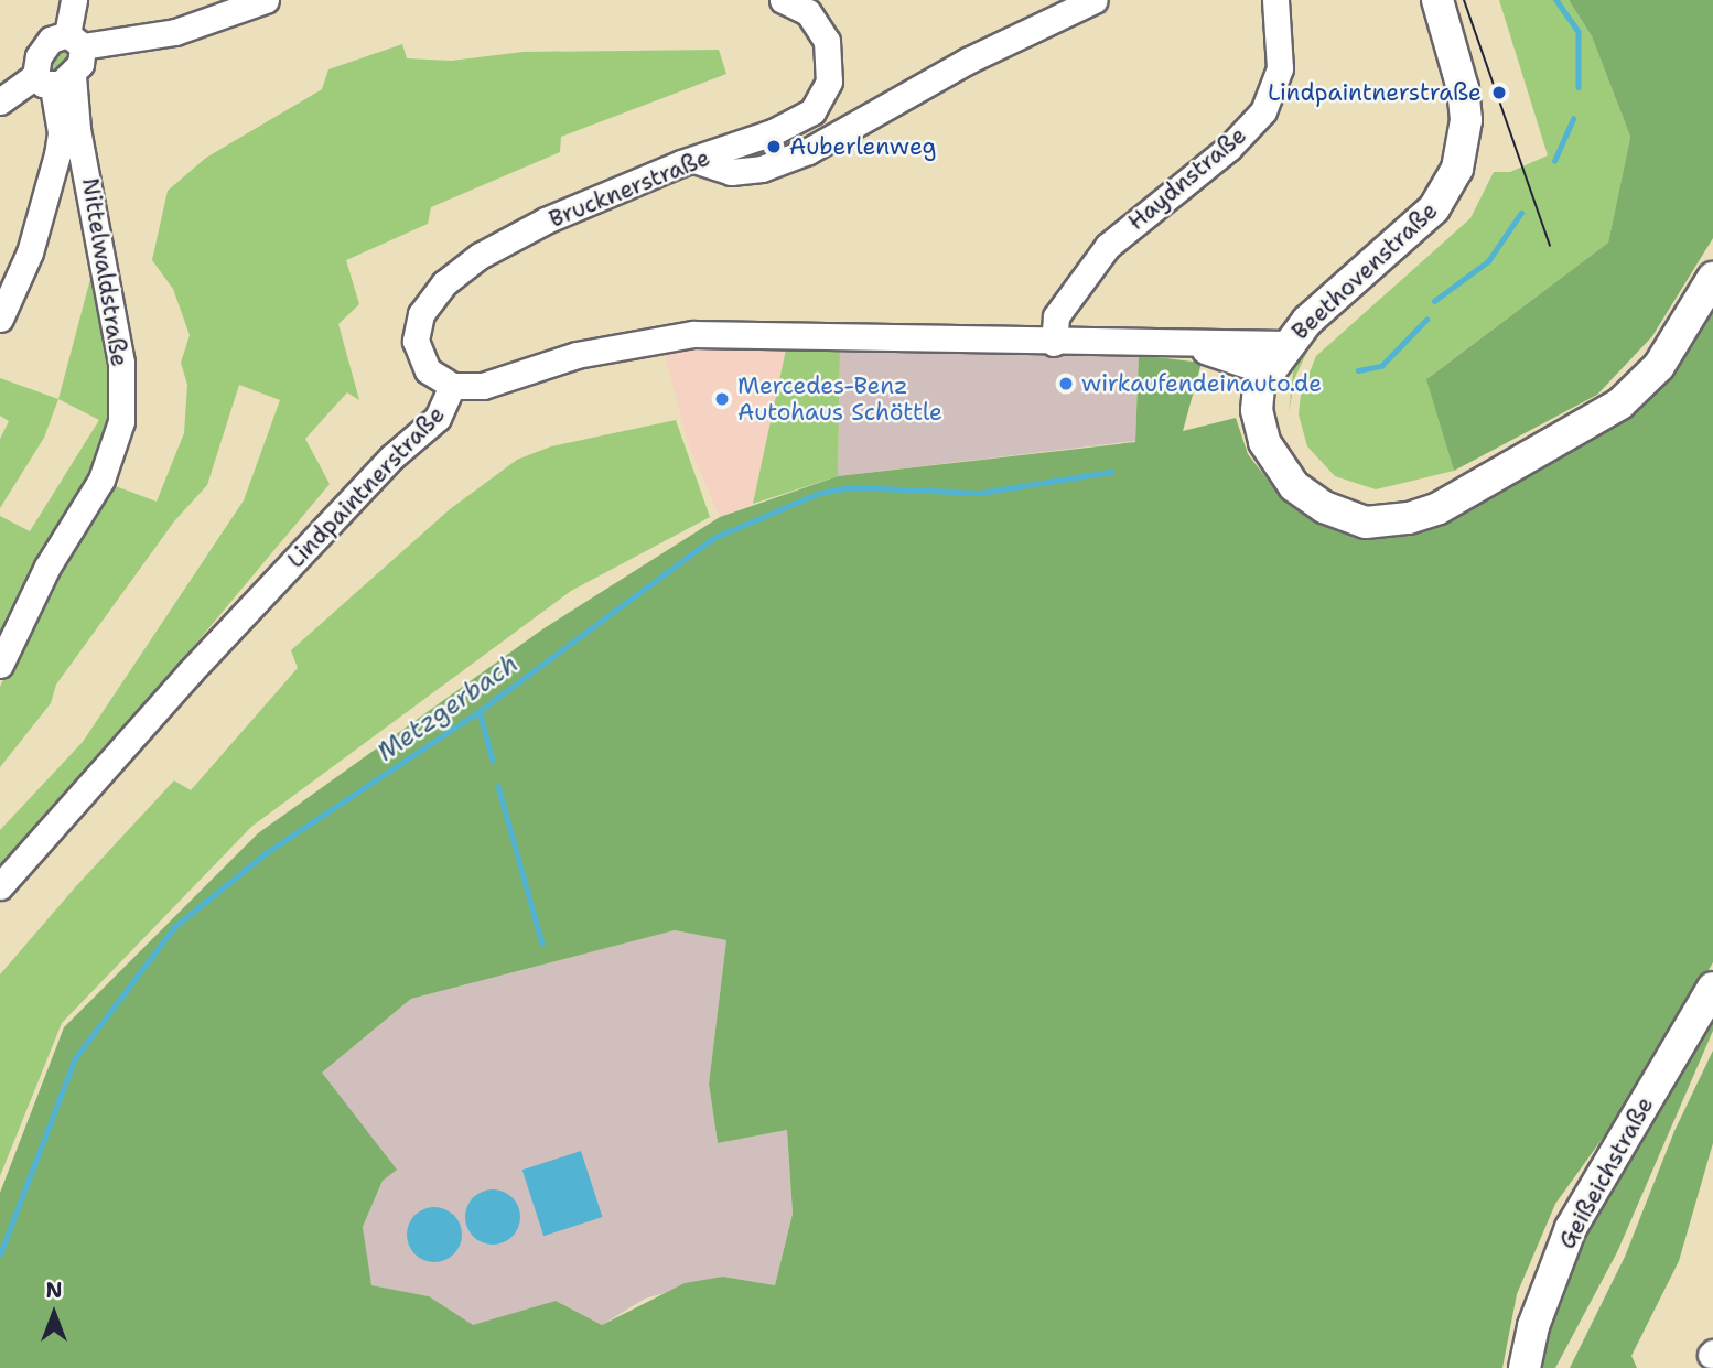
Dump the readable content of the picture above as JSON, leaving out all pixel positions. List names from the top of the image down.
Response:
{
  "streets": {
    "main road": ["Beethovenstraße", "Geißeichstraße"],
    "street": [
      "Haydnstraße",
      "Brucknerstraße",
      "Nittelwaldstraße",
      "Lindpaintnerstraße"
    ]
  },
  "crossings": [
    ["Haydnstraße", "Lindpaintnerstraße"],
    ["Brucknerstraße", "Lindpaintnerstraße"],
    ["Beethovenstraße", "Lindpaintnerstraße"]
  ],
  "water": ["Metzgerbach"],
  "places": [
    "Lindpaintnerstraße",
    "Auberlenweg",
    "wirkaufendeinauto.de",
    "Mercedes-Benz Autohaus Schöttle"
  ],
  "north": "top"
}
